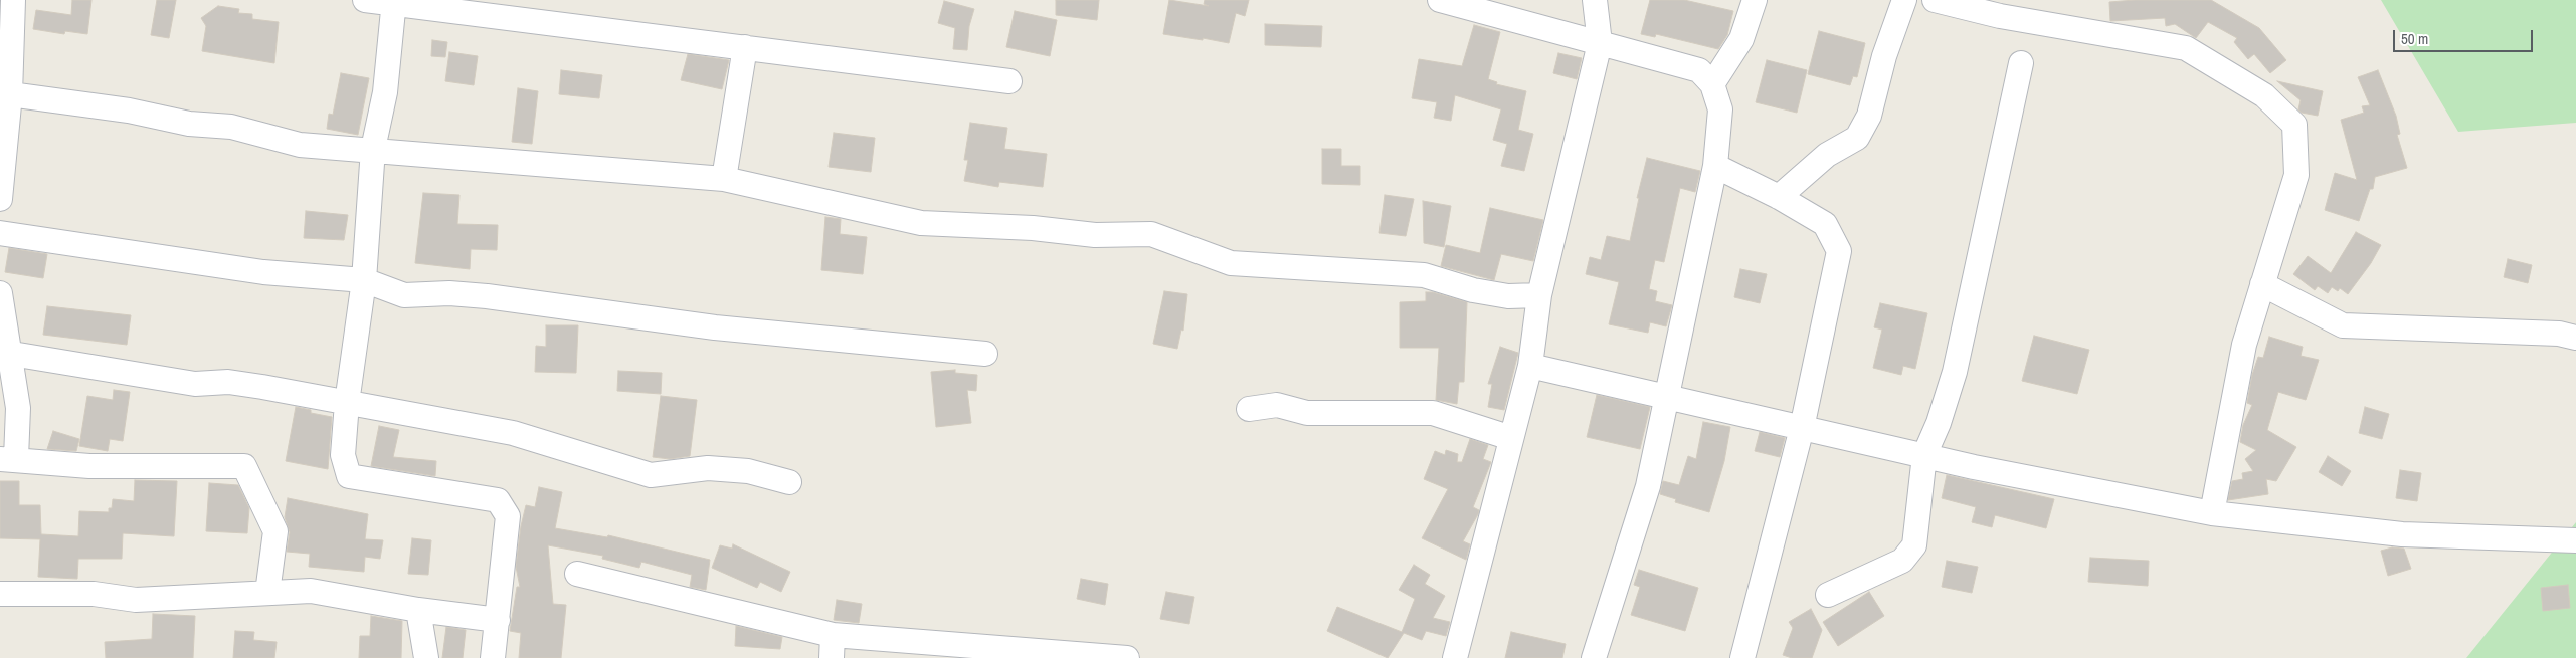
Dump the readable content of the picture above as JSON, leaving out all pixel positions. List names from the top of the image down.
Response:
{
  "scale_bar": "50 m"
}
